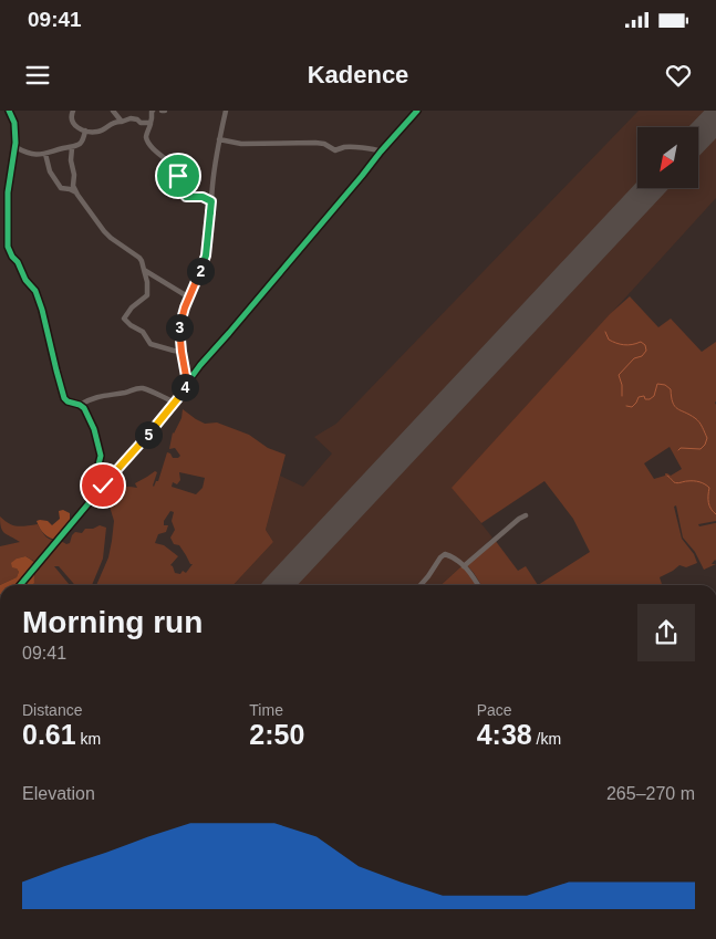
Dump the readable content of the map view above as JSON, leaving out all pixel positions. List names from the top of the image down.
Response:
{
  "north": "bottom left",
  "page": {
    "status": "09:41",
    "header": "Kadence",
    "pins": [
      "2",
      "3",
      "4",
      "5"
    ],
    "heading": ["Morning run", "09:41"],
    "stats": [
      ["Distance", "0.61 km"],
      ["Time", "2:50"],
      ["Pace", "4:38 /km"]
    ],
    "chart": ["Elevation", "265–270 m"]
  }
}
